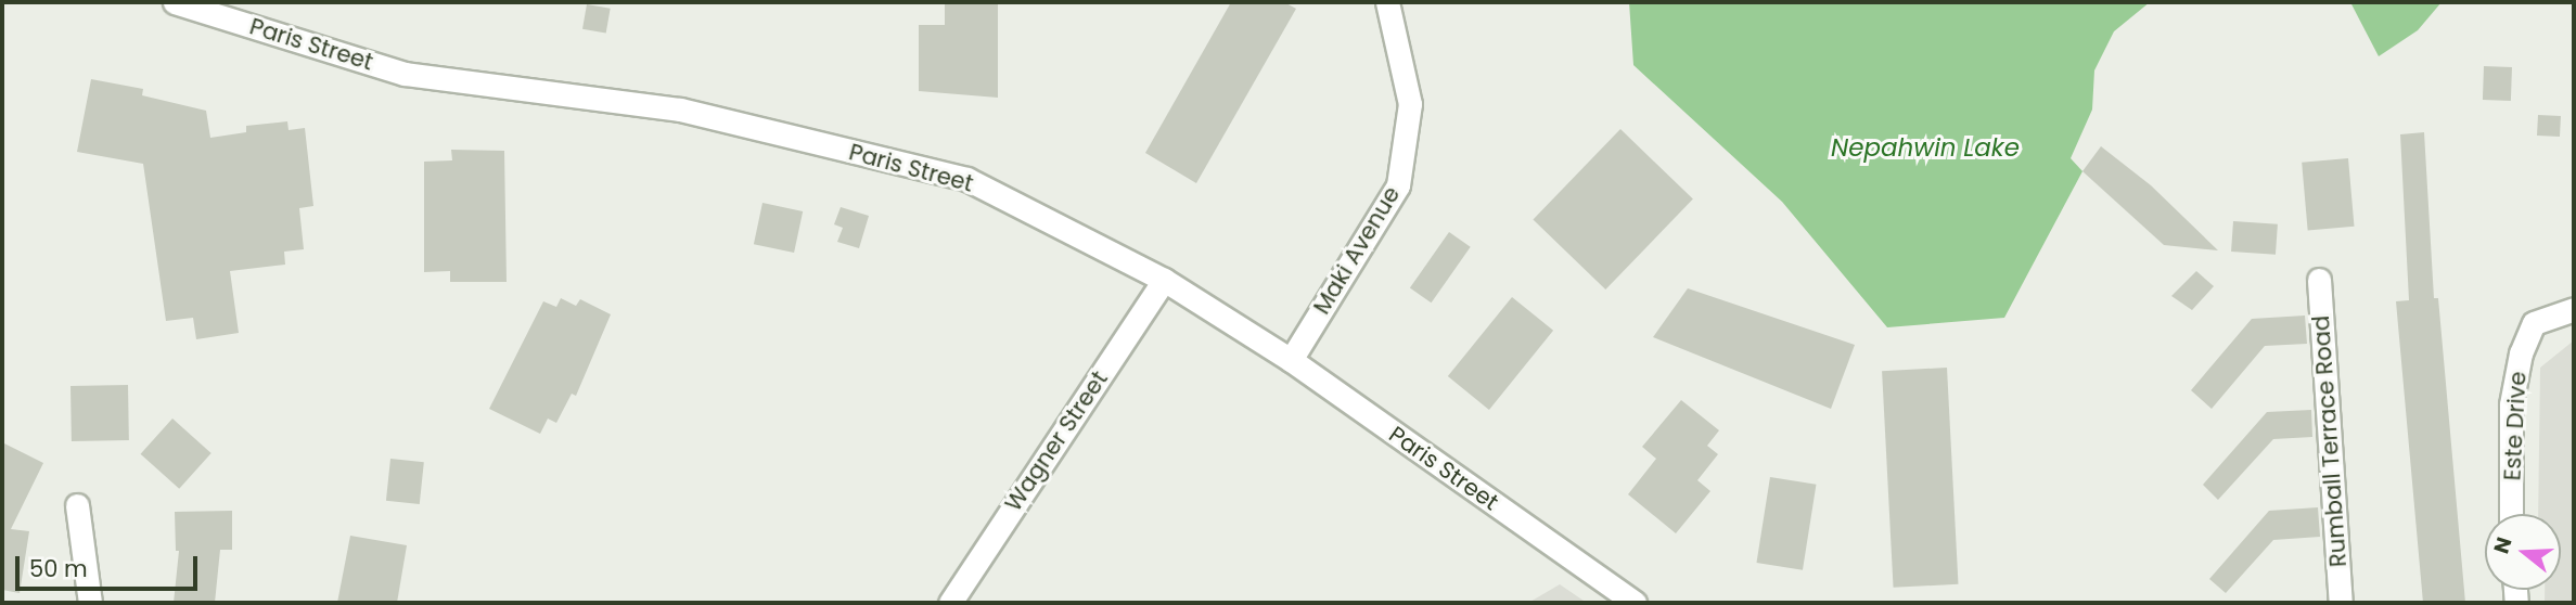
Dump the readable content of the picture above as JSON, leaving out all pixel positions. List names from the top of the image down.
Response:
{
  "streets": {
    "main road": [
      "Paris Street",
      "Maki Avenue",
      "Este Drive",
      "Wagner Street",
      "Rumball Terrace Road"
    ]
  },
  "crossings": [
    ["Paris Street", "Maki Avenue"],
    ["Paris Street", "Wagner Street"]
  ],
  "water": ["Nepahwin Lake"],
  "scale_bar": "50 m",
  "north": "left"
}
